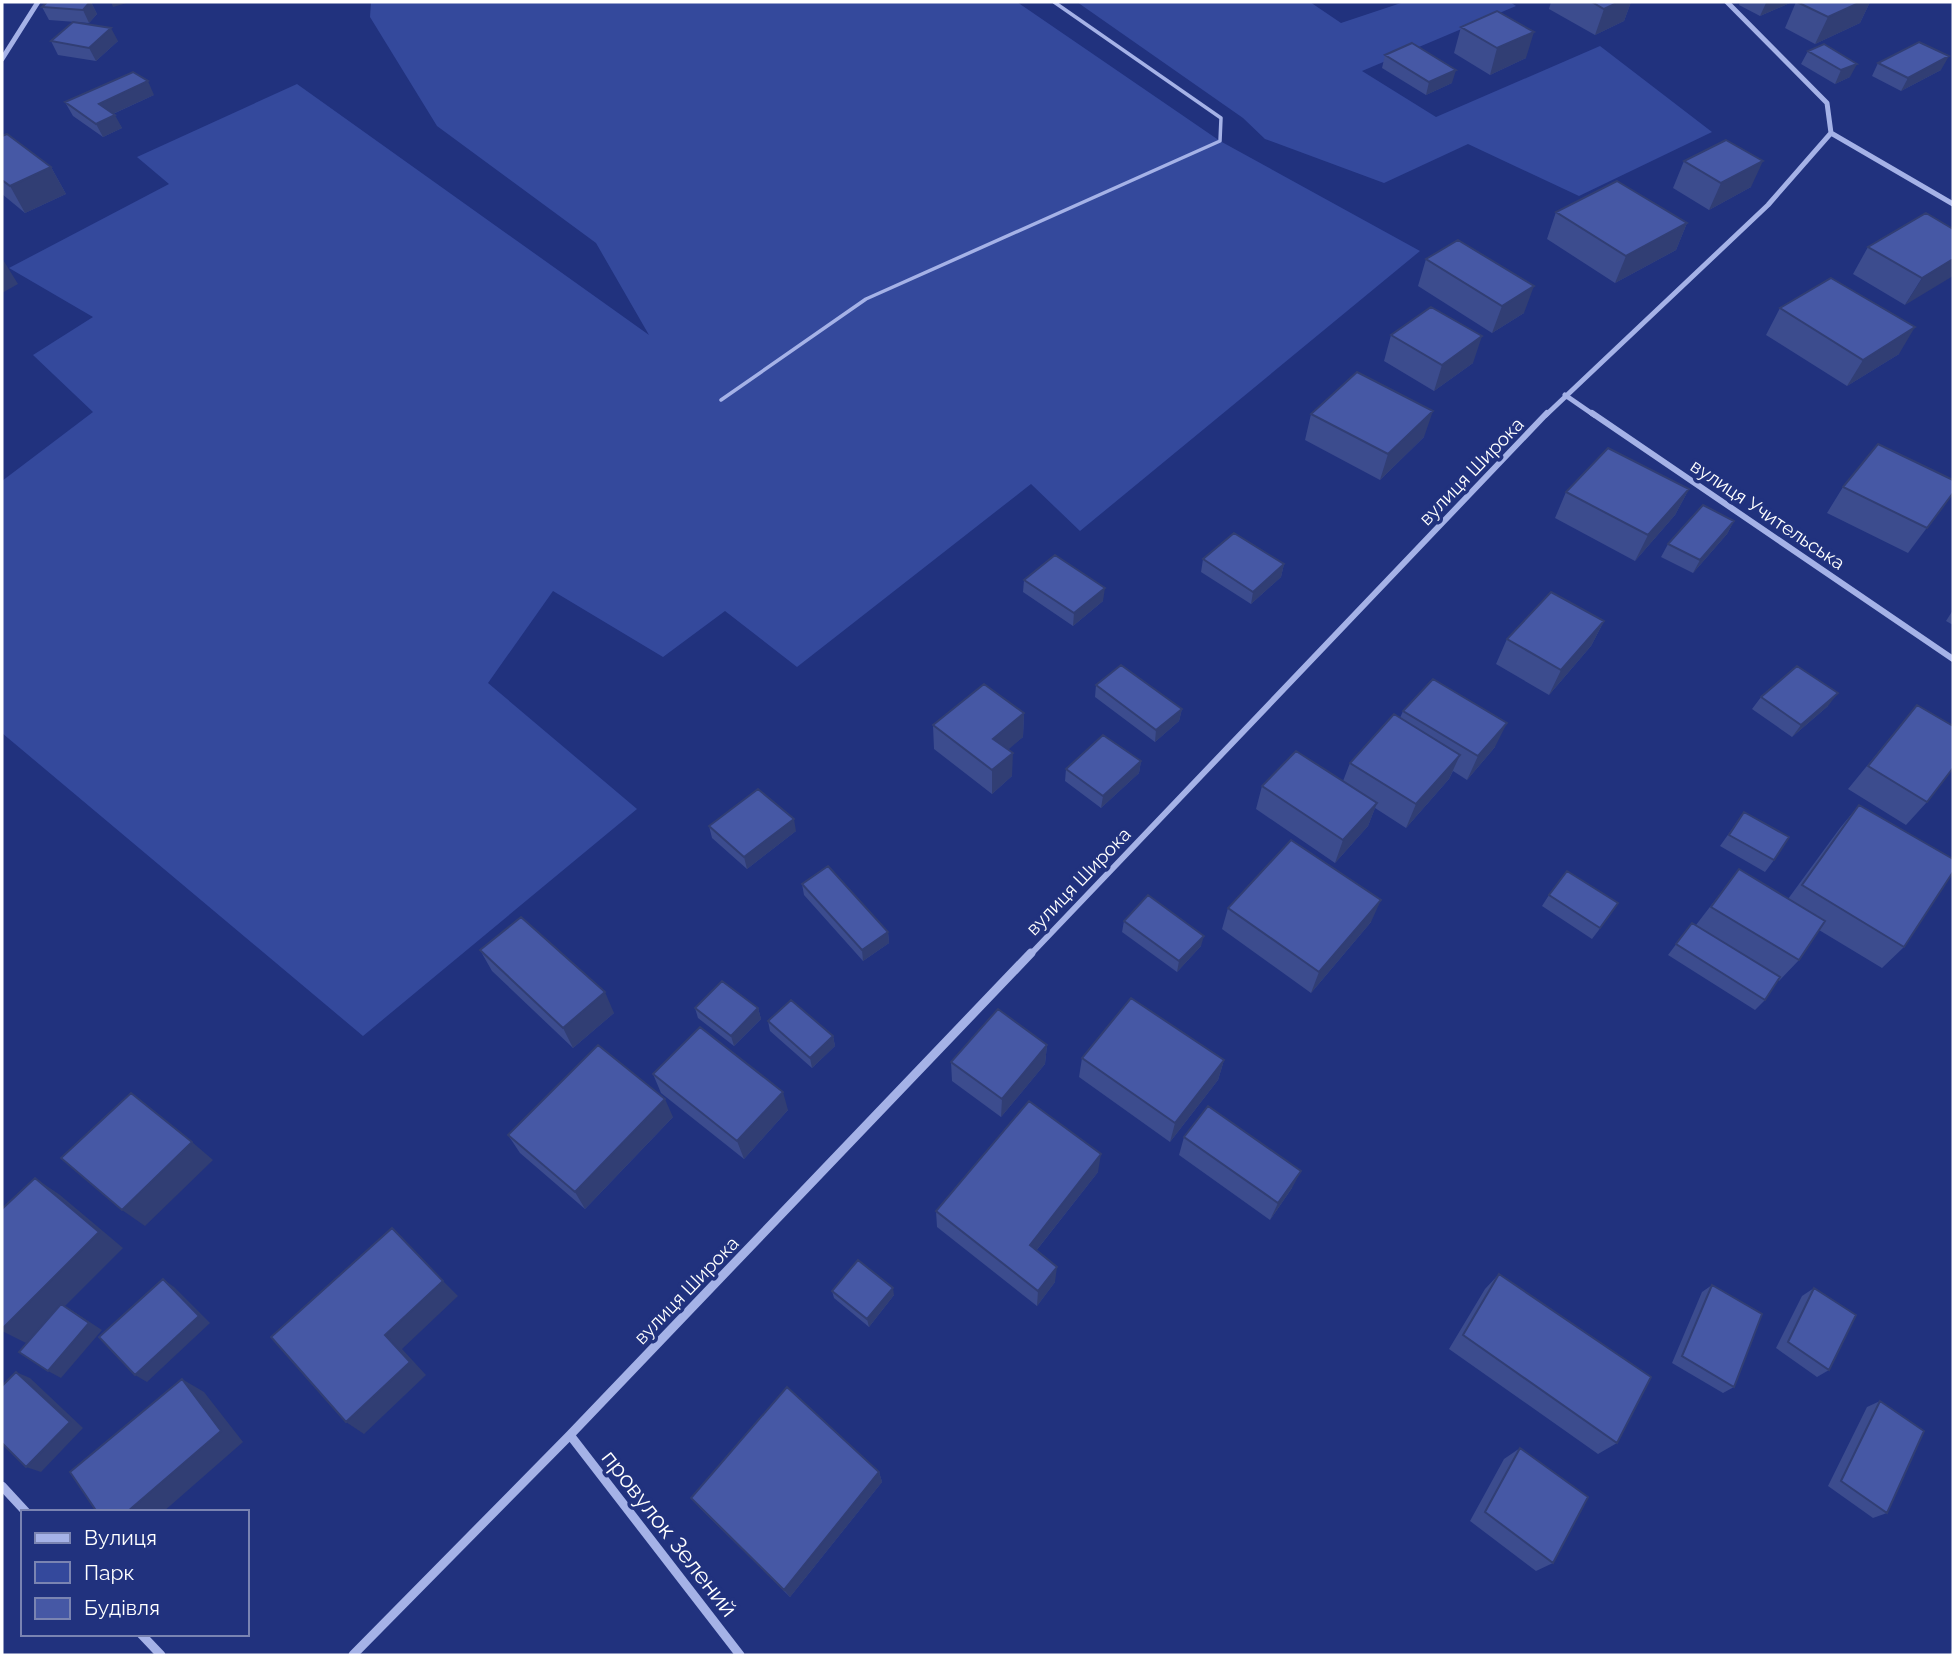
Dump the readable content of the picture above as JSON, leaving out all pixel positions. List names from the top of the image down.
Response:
{
  "streets": {
    "street": ["вулиця Широка", "вулиця Учительська", "провулок Зелений"]
  },
  "crossings": [
    ["вулиця Широка", "вулиця Учительська"],
    ["вулиця Широка", "провулок Зелений"]
  ],
  "legend": ["Вулиця", "Парк", "Будівля"]
}
